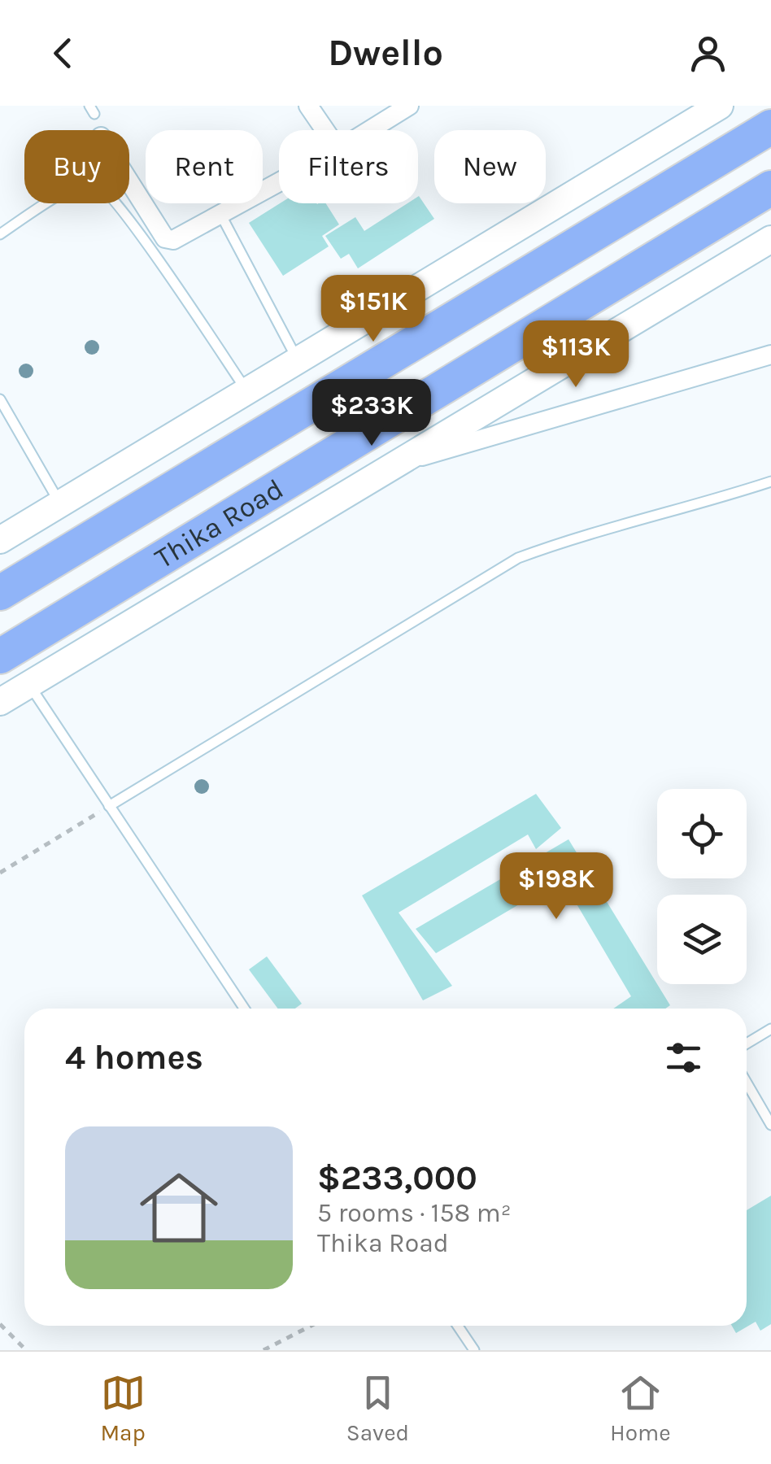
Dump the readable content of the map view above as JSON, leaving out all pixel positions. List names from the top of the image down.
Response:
{
  "streets": {
    "highway": ["Thika Road"]
  },
  "page": {
    "header": "Dwello",
    "chip": [
      "Buy",
      "Rent",
      "Filters",
      "New"
    ],
    "price": [
      "$151K",
      "$113K",
      "$233K",
      "$198K"
    ],
    "heading": "4 homes",
    "list": [
      {
        "name": "$233,000",
        "note": "5 rooms · 158 m² · Thika Road"
      }
    ],
    "tabs": ["Map", "Saved", "Home"]
  }
}
